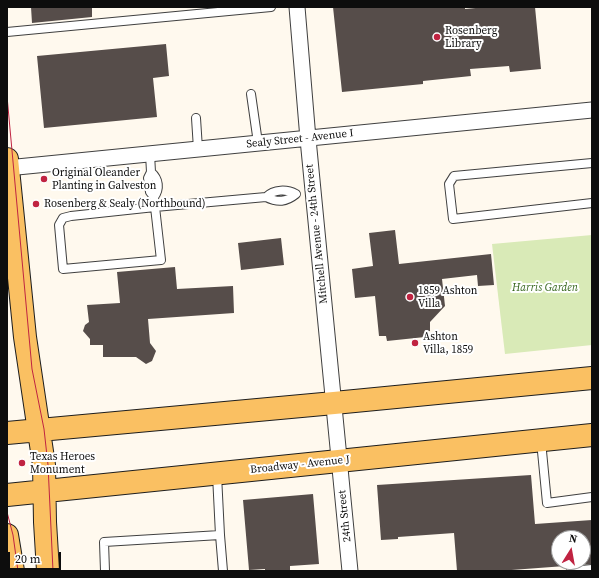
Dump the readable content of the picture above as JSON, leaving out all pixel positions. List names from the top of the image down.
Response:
{
  "streets": {
    "main road": ["Broadway - Avenue J"],
    "street": ["Sealy Street - Avenue I", "Mitchell Avenue - 24th Street", "24th Street"]
  },
  "crossings": [
    ["Sealy Street - Avenue I", "Mitchell Avenue - 24th Street"],
    ["Mitchell Avenue - 24th Street", "Broadway - Avenue J"],
    ["Mitchell Avenue - 24th Street", "24th Street"],
    ["Broadway - Avenue J", "24th Street"]
  ],
  "parks": ["Harris Garden"],
  "places": [
    "Rosenberg Library",
    "Original Oleander Planting in Galveston",
    "Rosenberg & Sealy (Northbound)",
    "1859 Ashton Villa",
    "Ashton Villa, 1859",
    "Texas Heroes Monument"
  ],
  "scale_bar": "20 m",
  "north": "top"
}
